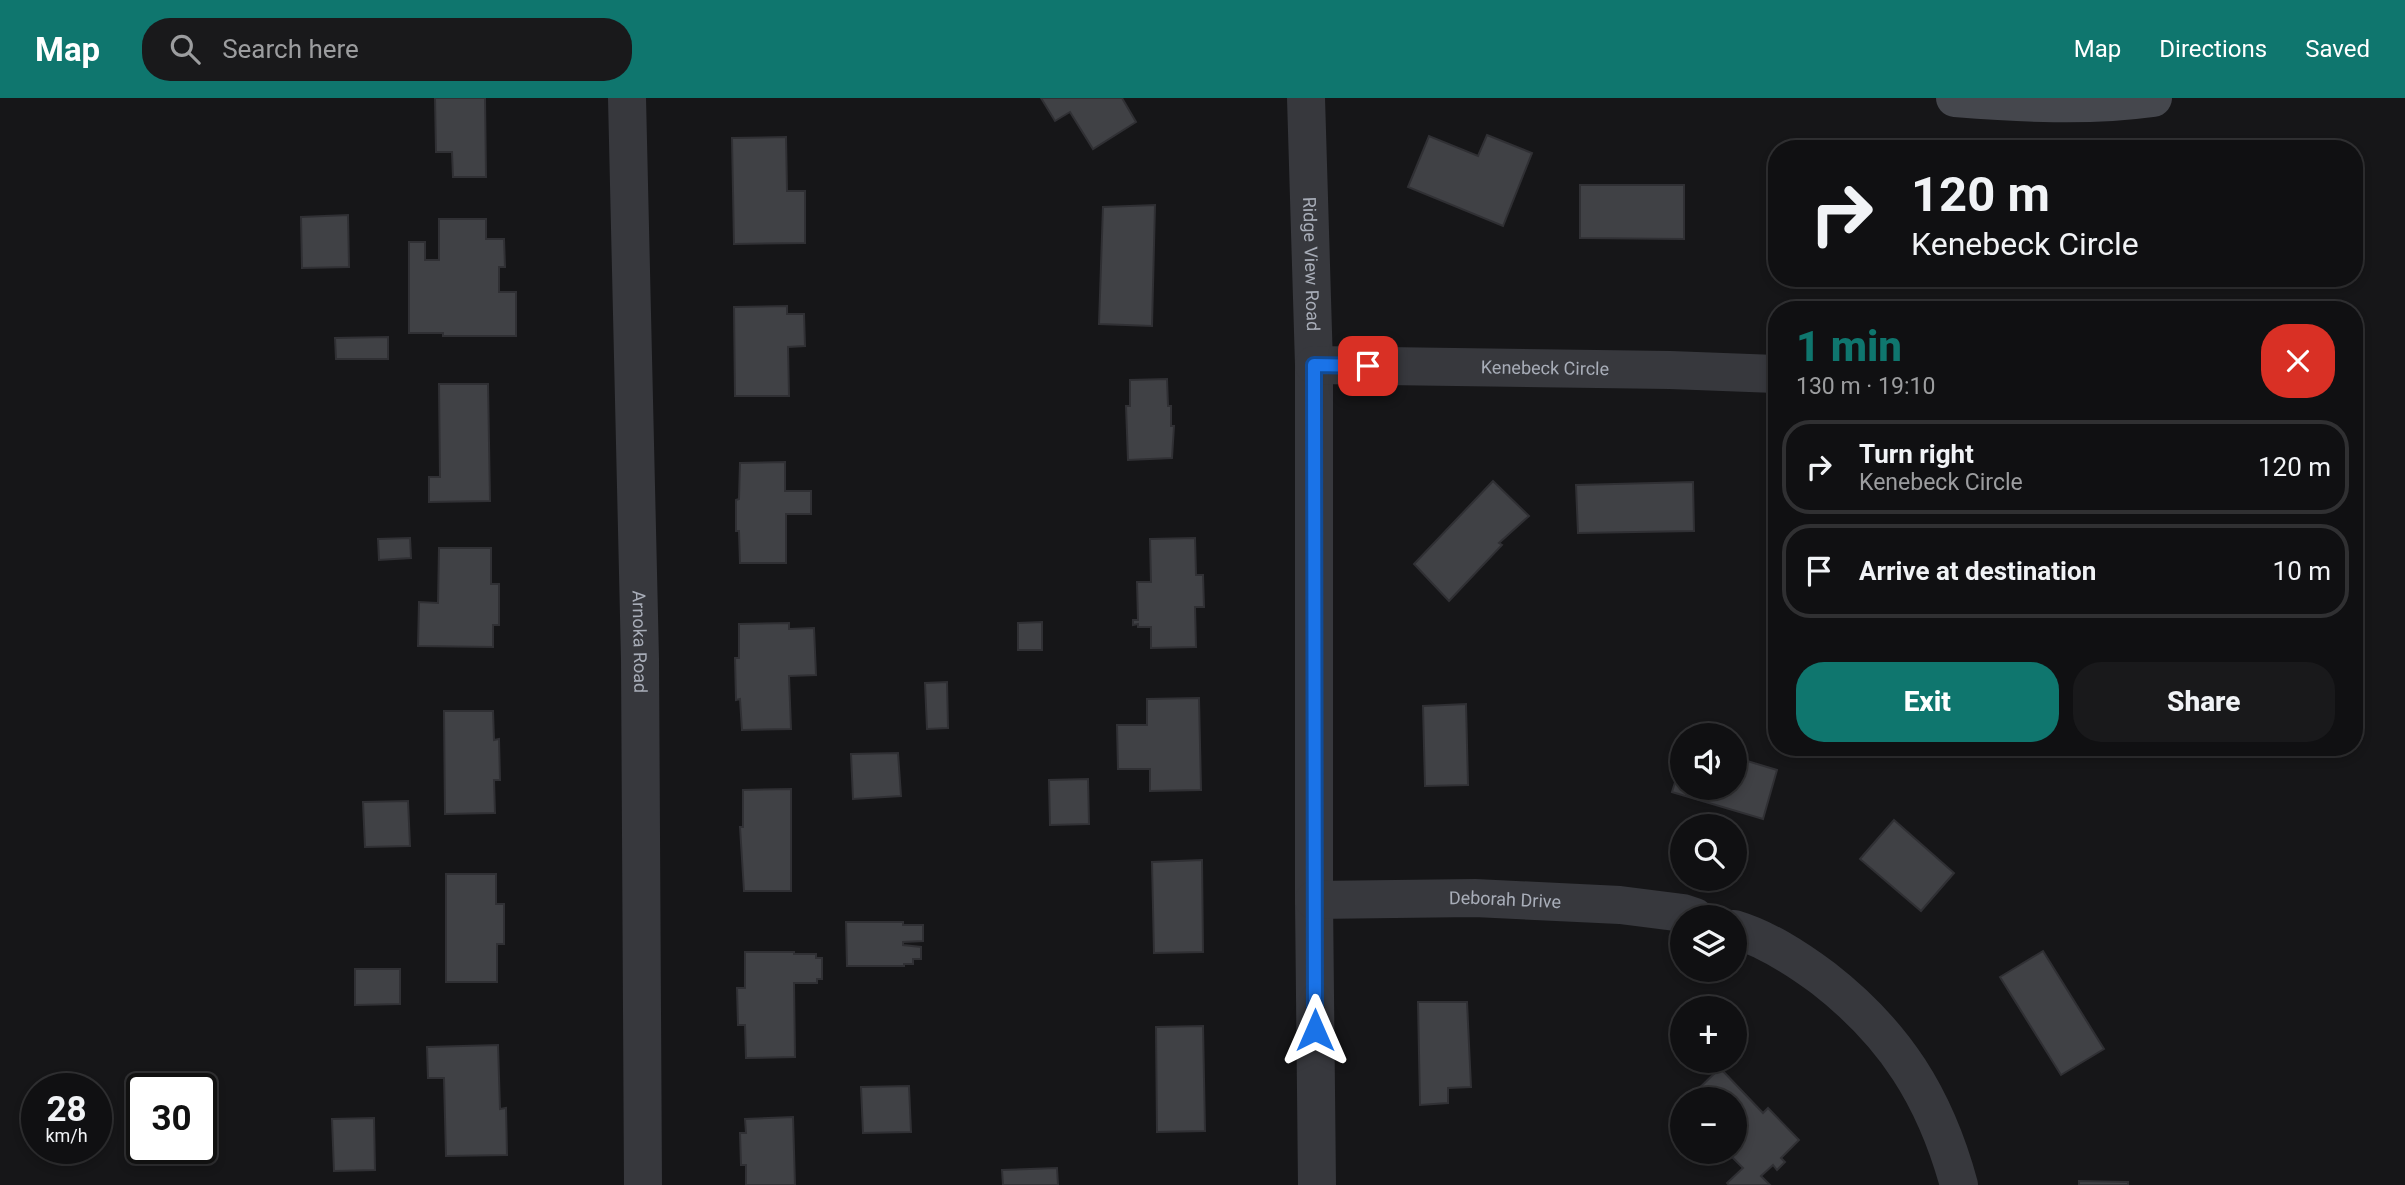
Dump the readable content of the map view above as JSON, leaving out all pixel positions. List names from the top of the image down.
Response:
{
  "streets": {
    "street": [
      "Ridge View Road",
      "Kenebeck Circle",
      "Arnoka Road",
      "Deborah Drive"
    ]
  },
  "crossings": [
    ["Ridge View Road", "Kenebeck Circle"],
    ["Ridge View Road", "Deborah Drive"]
  ],
  "page": {
    "header": "Map",
    "search": "Search here",
    "nav": ["Map", "Directions", "Saved"],
    "turn": ["120 m", "Kenebeck Circle"],
    "heading": ["1 min", "130 m · 19:10"],
    "list": [
      {
        "name": "Turn right",
        "note": "Kenebeck Circle",
        "value": "120 m"
      },
      {
        "name": "Arrive at destination",
        "value": "10 m"
      }
    ],
    "buttons": ["Exit", "Share"],
    "map_buttons": ["+", "−"],
    "speed": "28 km/h",
    "limit": "30"
  }
}
